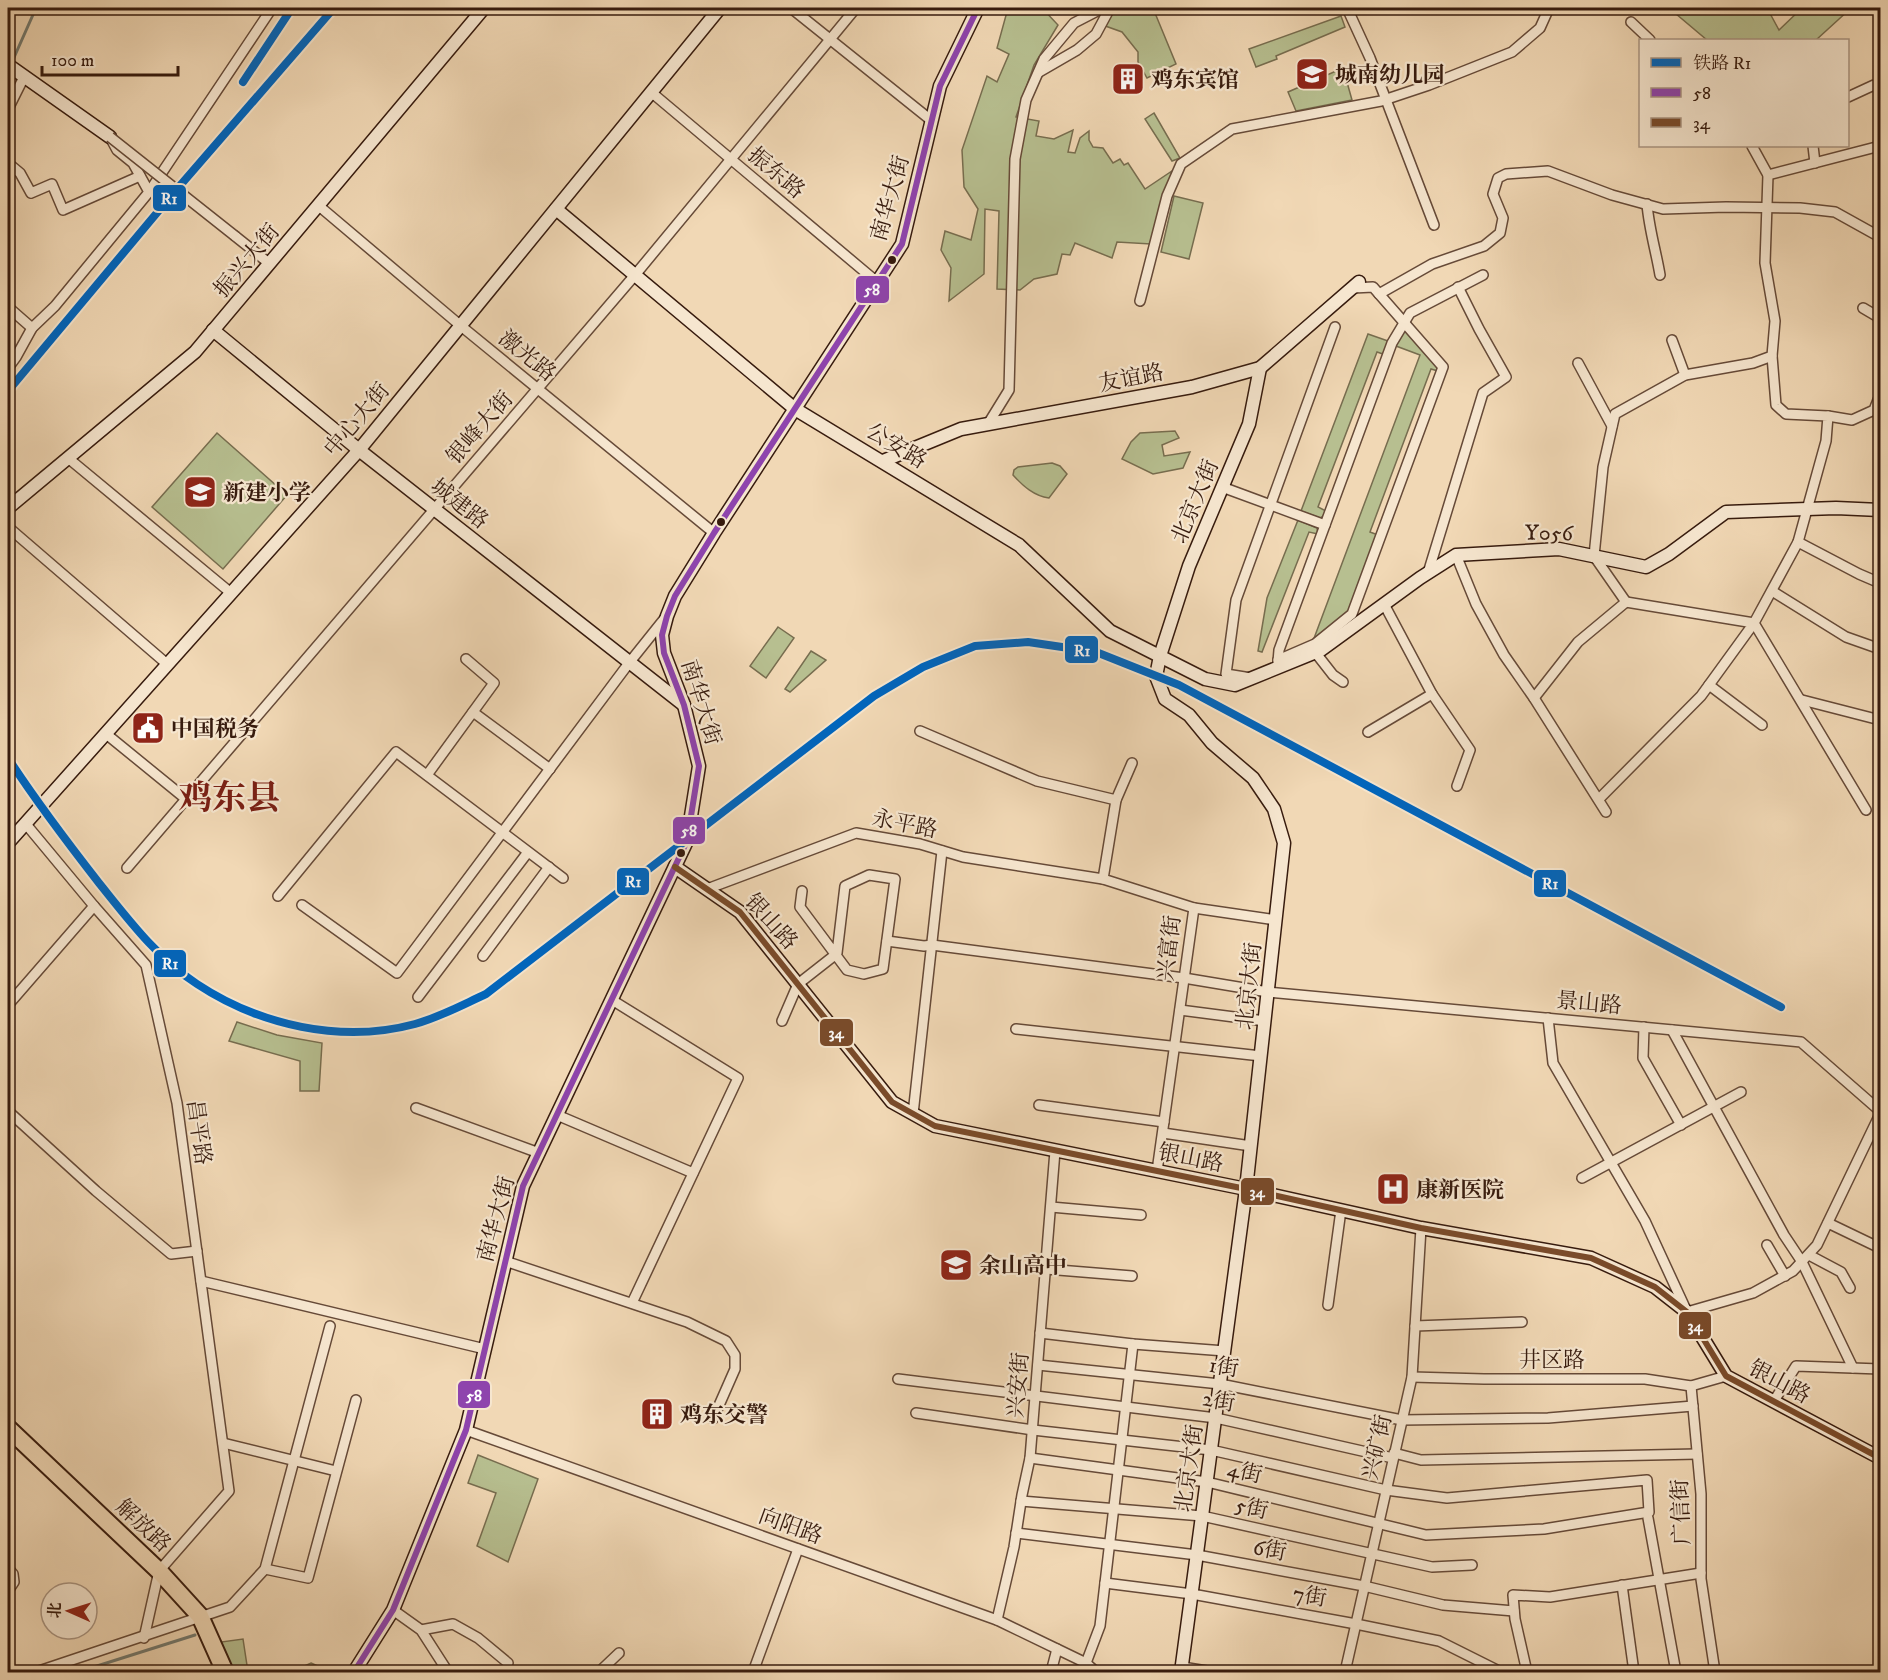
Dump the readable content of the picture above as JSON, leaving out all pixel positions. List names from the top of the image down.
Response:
{
  "streets": {
    "highway": ["解放路"],
    "street": [
      "振东路",
      "南华大街",
      "振兴大街",
      "激光路",
      "友谊路",
      "中心大街",
      "银峰大街",
      "公安路",
      "北京大街",
      "城建路",
      "Y056",
      "永平路",
      "银山路",
      "兴富街",
      "景山路",
      "昌平路",
      "井区路",
      "1街",
      "兴安街",
      "2街",
      "兴矿街",
      "4街",
      "5街",
      "广信街",
      "向阳路",
      "6街",
      "7街"
    ]
  },
  "crossings": [
    ["振东路", "南华大街"],
    ["振东路", "中心大街"],
    ["振东路", "银峰大街"],
    ["南华大街", "激光路"],
    ["南华大街", "公安路"],
    ["南华大街", "城建路"],
    ["南华大街", "银山路"],
    ["南华大街", "向阳路"],
    ["振兴大街", "激光路"],
    ["振兴大街", "城建路"],
    ["激光路", "中心大街"],
    ["激光路", "银峰大街"],
    ["友谊路", "公安路"],
    ["友谊路", "北京大街"],
    ["中心大街", "公安路"],
    ["中心大街", "城建路"],
    ["中心大街", "昌平路"],
    ["银峰大街", "公安路"],
    ["银峰大街", "城建路"],
    ["公安路", "北京大街"],
    ["公安路", "Y056"],
    ["北京大街", "银山路"],
    ["北京大街", "景山路"],
    ["北京大街", "1街"],
    ["北京大街", "2街"],
    ["北京大街", "4街"],
    ["北京大街", "5街"],
    ["北京大街", "6街"],
    ["北京大街", "7街"],
    ["永平路", "银山路"],
    ["永平路", "兴富街"],
    ["银山路", "兴富街"],
    ["银山路", "兴安街"],
    ["银山路", "兴矿街"],
    ["兴富街", "景山路"],
    ["昌平路", "解放路"],
    ["井区路", "兴矿街"],
    ["井区路", "广信街"],
    ["1街", "兴安街"],
    ["1街", "兴矿街"],
    ["1街", "广信街"],
    ["兴安街", "2街"],
    ["兴安街", "4街"],
    ["兴安街", "5街"],
    ["兴安街", "向阳路"],
    ["兴安街", "6街"],
    ["2街", "兴矿街"],
    ["2街", "广信街"],
    ["兴矿街", "4街"],
    ["兴矿街", "5街"],
    ["兴矿街", "6街"],
    ["兴矿街", "7街"]
  ],
  "districts": ["鸡东县"],
  "places": {
    "school or university": ["城南幼儿园", "新建小学", "余山高中"],
    "building": ["鸡东宾馆", "鸡东交警"],
    "public building": ["中国税务"],
    "hospital": ["康新医院"]
  },
  "lines": ["rail line R1", "transit line 58", "transit line 34"],
  "legend": ["铁路 R1", "58", "34"],
  "scale_bar": "100 m",
  "north": "left"
}
